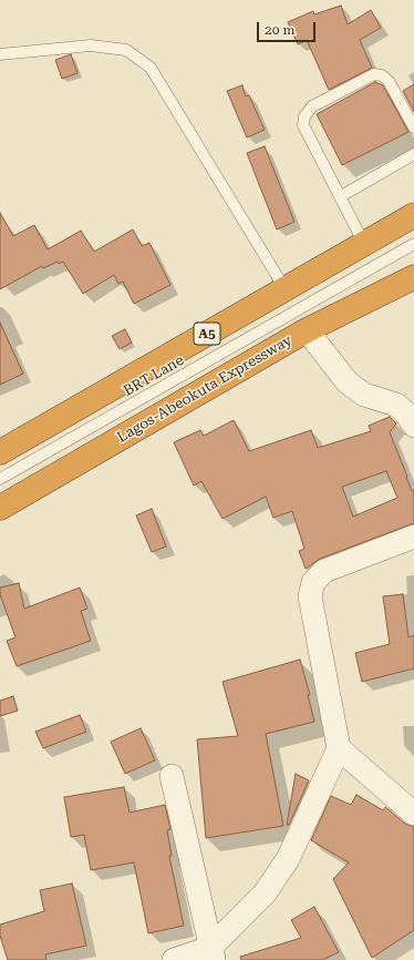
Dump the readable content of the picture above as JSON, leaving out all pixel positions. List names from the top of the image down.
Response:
{
  "streets": {
    "highway": ["A5", "Lagos-Abeokuta Expressway"],
    "lane": ["BRT Lane"]
  },
  "scale_bar": "20 m"
}
